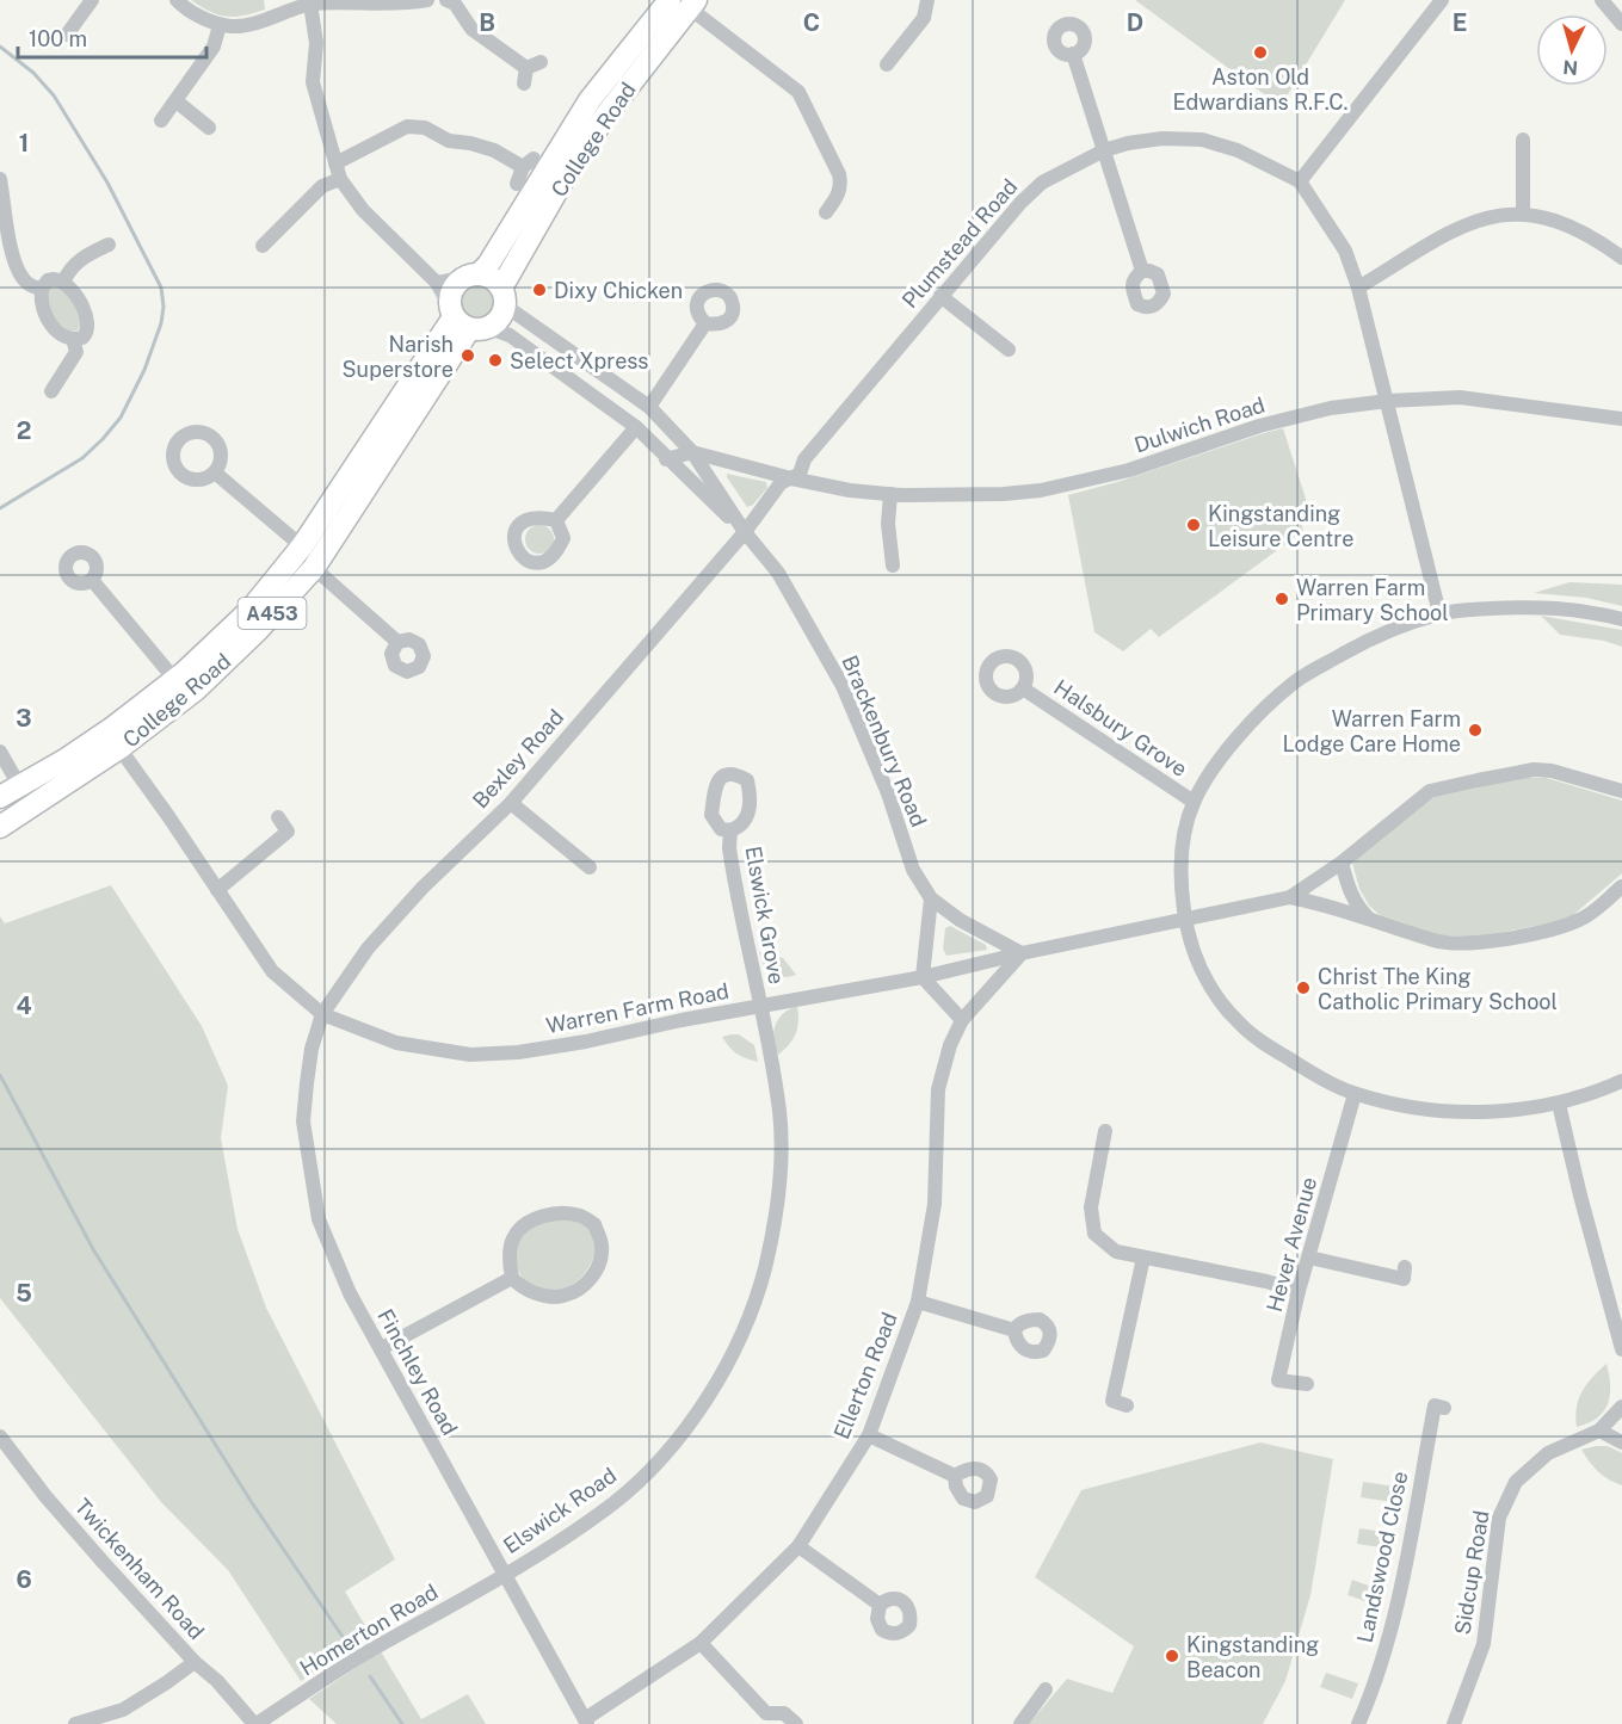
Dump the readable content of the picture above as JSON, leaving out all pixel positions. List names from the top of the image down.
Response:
{
  "streets": {
    "main road": ["College Road", "A453"],
    "street": [
      "Plumstead Road",
      "Dulwich Road",
      "Halsbury Grove",
      "Brackenbury Road",
      "Bexley Road",
      "Elswick Grove",
      "Warren Farm Road",
      "Hever Avenue",
      "Finchley Road",
      "Ellerton Road",
      "Elswick Road",
      "Landswood Close",
      "Twickenham Road",
      "Sidcup Road",
      "Homerton Road"
    ]
  },
  "crossings": [
    ["College Road", "Brackenbury Road"],
    ["College Road", "Warren Farm Road"],
    ["Plumstead Road", "Dulwich Road"],
    ["Plumstead Road", "Brackenbury Road"],
    ["Plumstead Road", "Bexley Road"],
    ["Brackenbury Road", "Bexley Road"],
    ["Brackenbury Road", "Warren Farm Road"],
    ["Brackenbury Road", "Ellerton Road"],
    ["Bexley Road", "Warren Farm Road"],
    ["Bexley Road", "Finchley Road"],
    ["Elswick Grove", "Warren Farm Road"],
    ["Elswick Grove", "Elswick Road"],
    ["Warren Farm Road", "Finchley Road"],
    ["Warren Farm Road", "Ellerton Road"],
    ["Warren Farm Road", "Elswick Road"],
    ["Finchley Road", "Ellerton Road"],
    ["Finchley Road", "Elswick Road"],
    ["Finchley Road", "Homerton Road"],
    ["Elswick Road", "Homerton Road"],
    ["Twickenham Road", "Homerton Road"]
  ],
  "places": [
    "Aston Old Edwardians R.F.C.",
    "Dixy Chicken",
    "Narish Superstore",
    "Select Xpress",
    "Kingstanding Leisure Centre",
    "Warren Farm Primary School",
    "Warren Farm Lodge Care Home",
    "Christ The King Catholic Primary School",
    "Kingstanding Beacon"
  ],
  "scale_bar": "100 m",
  "north": "bottom",
  "grid": {
    "columns": [
      "B",
      "C",
      "D",
      "E"
    ],
    "rows": [
      "1",
      "2",
      "3",
      "4",
      "5",
      "6"
    ]
  }
}
